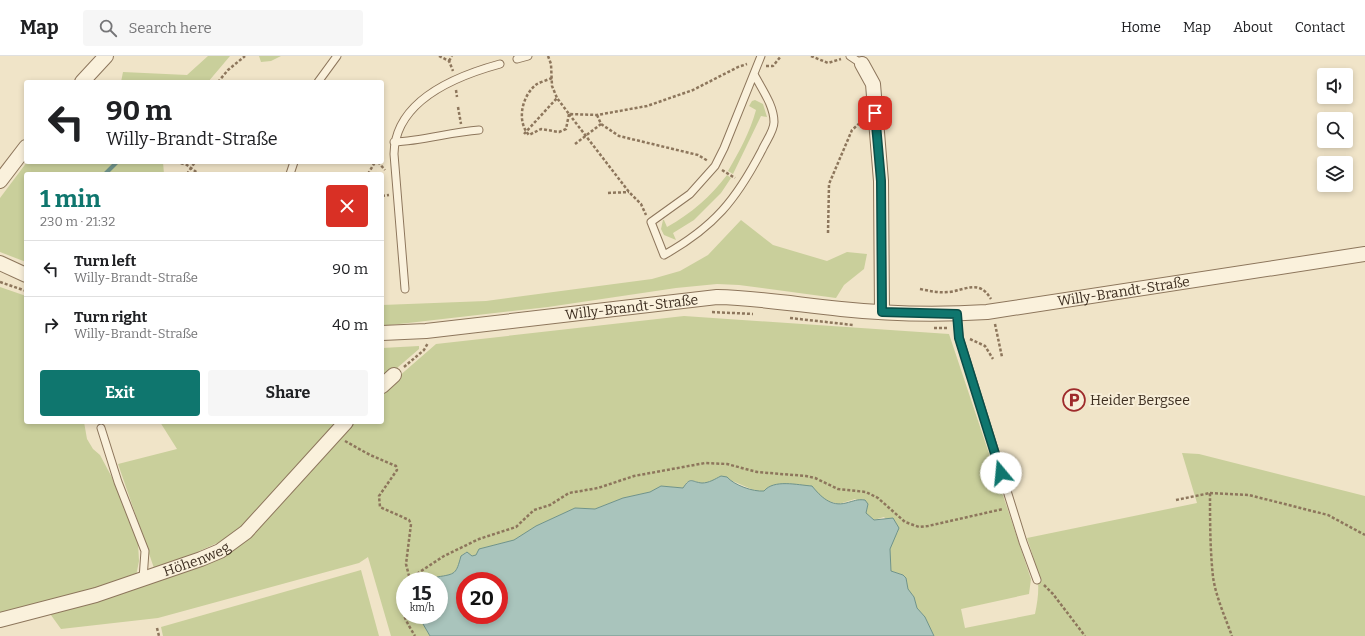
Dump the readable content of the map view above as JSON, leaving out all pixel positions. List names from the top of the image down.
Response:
{
  "streets": {
    "street": ["Willy-Brandt-Straße", "Höhenweg"]
  },
  "places": {
    "parking": ["Heider Bergsee"]
  },
  "page": {
    "header": "Map",
    "search": "Search here",
    "nav": [
      "Home",
      "Map",
      "About",
      "Contact"
    ],
    "turn": ["90 m", "Willy-Brandt-Straße"],
    "heading": ["1 min", "230 m · 21:32"],
    "list": [
      {
        "name": "Turn left",
        "note": "Willy-Brandt-Straße",
        "value": "90 m"
      },
      {
        "name": "Turn right",
        "note": "Willy-Brandt-Straße",
        "value": "40 m"
      }
    ],
    "buttons": ["Exit", "Share"],
    "speed": "15 km/h",
    "limit": "20"
  }
}
